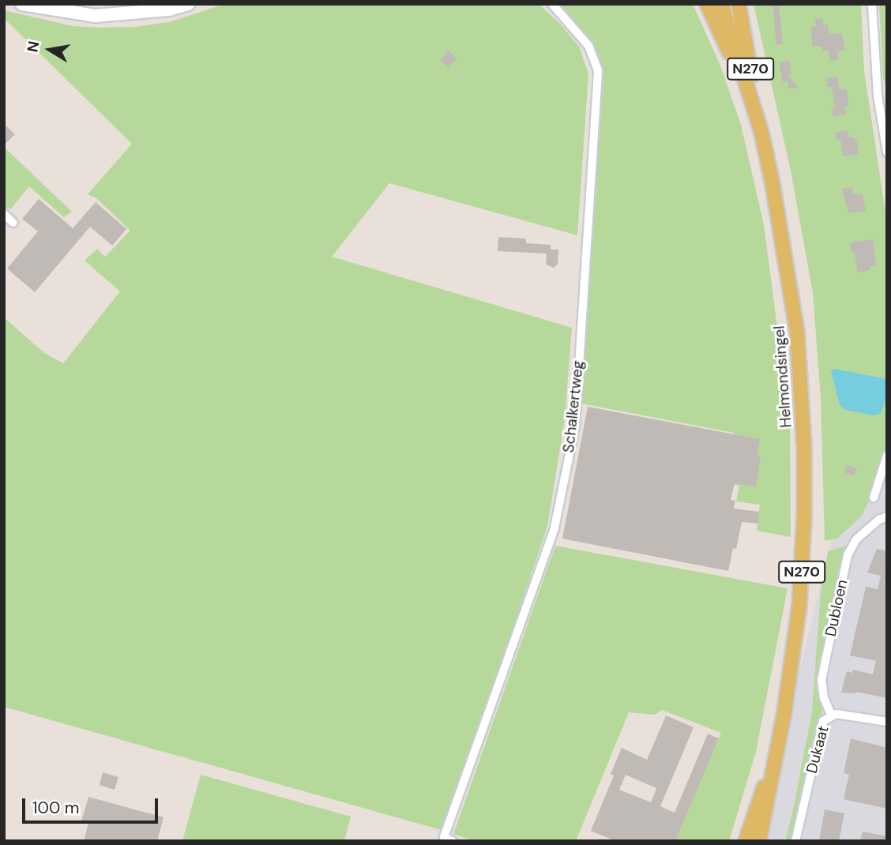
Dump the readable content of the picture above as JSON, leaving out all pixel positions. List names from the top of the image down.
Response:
{
  "streets": {
    "main road": ["N270", "Helmondsingel"],
    "street": ["Schalkertweg", "Dubloen", "Dukaat"]
  },
  "crossings": [
    ["N270", "Helmondsingel"],
    ["Dubloen", "Dukaat"]
  ],
  "scale_bar": "100 m",
  "north": "left"
}
